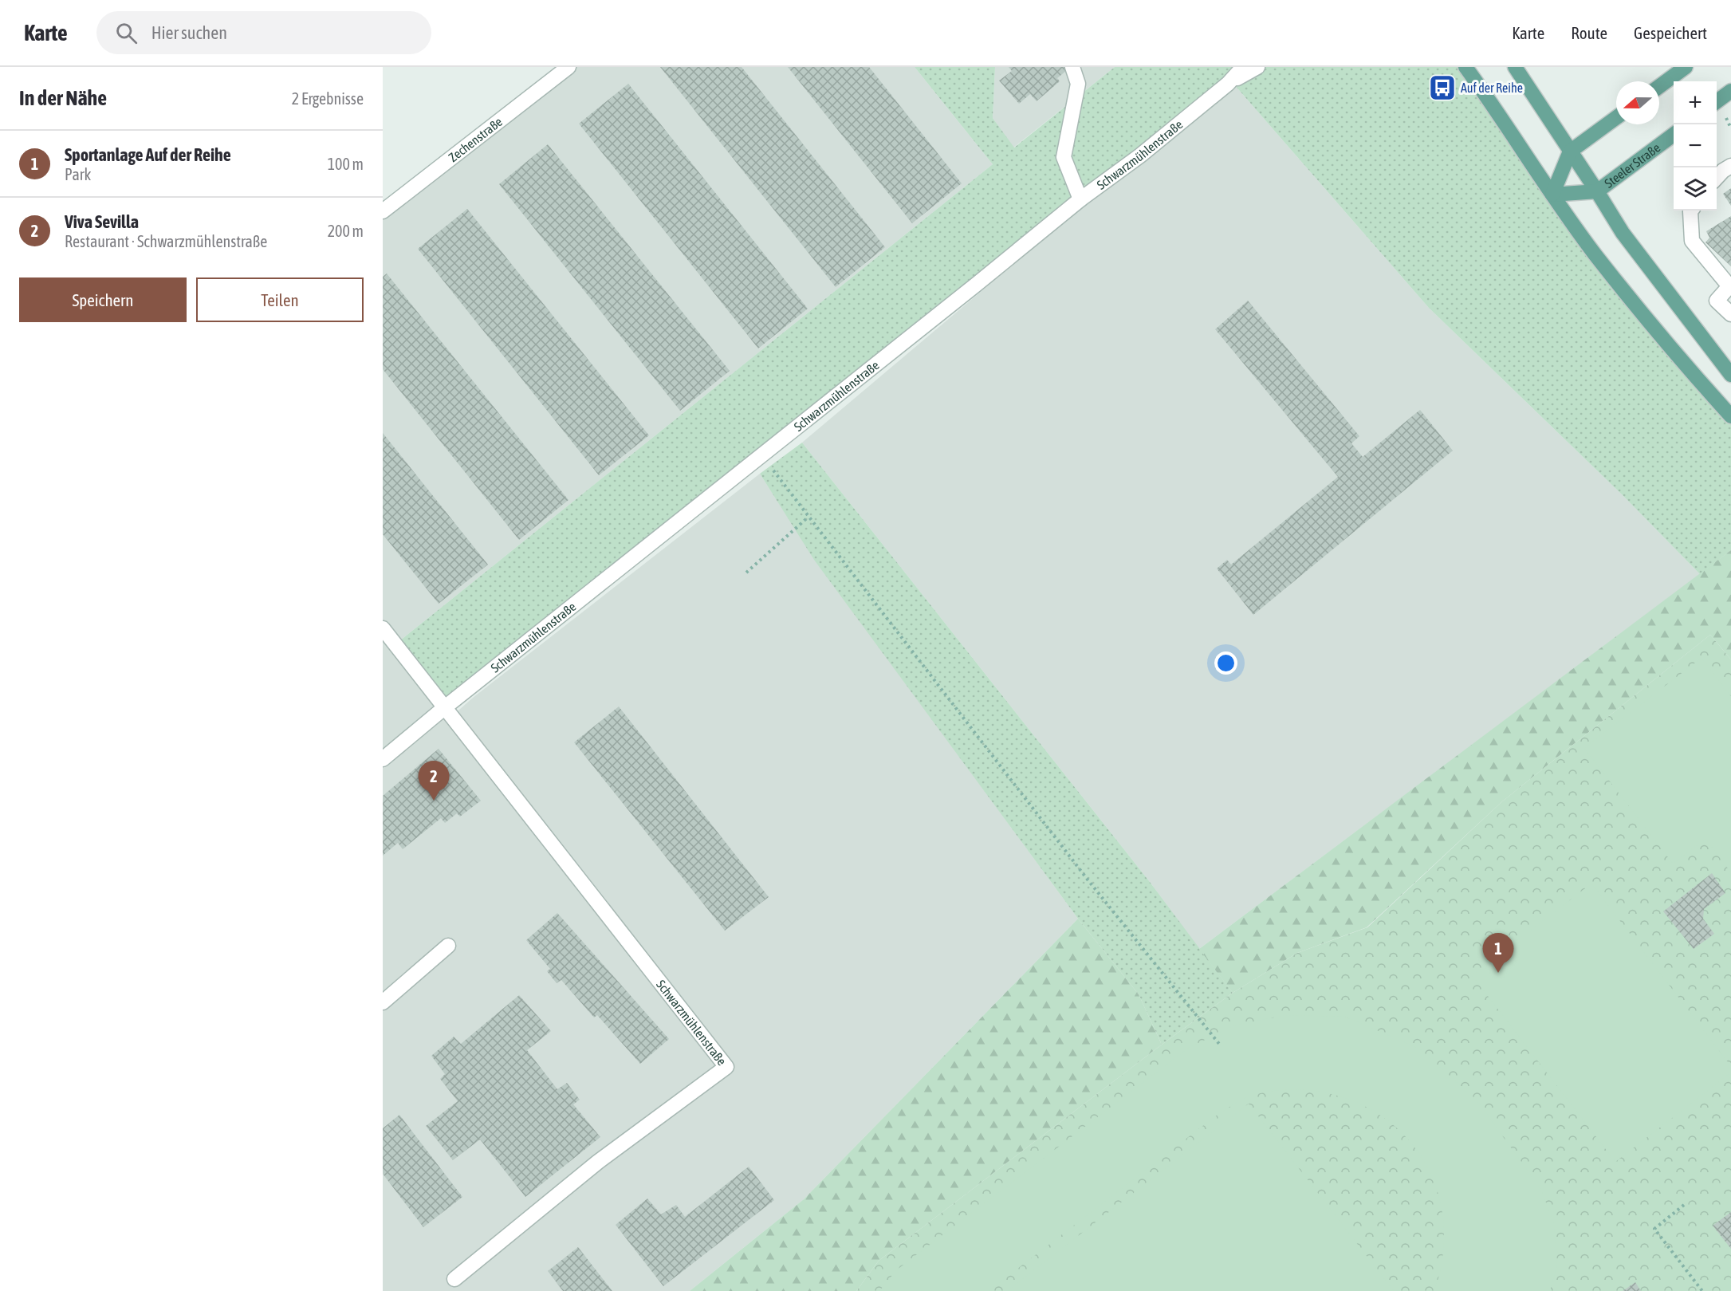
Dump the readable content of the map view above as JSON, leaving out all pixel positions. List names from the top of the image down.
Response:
{
  "streets": {
    "main road": ["Steeler Straße"],
    "street": ["Zechenstraße", "Schwarzmühlenstraße"]
  },
  "places": {
    "bus stop": ["Auf der Reihe"]
  },
  "north": "left",
  "page": {
    "header": "Karte",
    "search": "Hier suchen",
    "nav": ["Karte", "Route", "Gespeichert"],
    "heading": ["In der Nähe", "2 Ergebnisse"],
    "map_buttons": ["+", "−"],
    "list": [
      {
        "mark": "1",
        "name": "Sportanlage Auf der Reihe",
        "note": "Park",
        "value": "100 m"
      },
      {
        "mark": "2",
        "name": "Viva Sevilla",
        "note": "Restaurant · Schwarzmühlenstraße",
        "value": "200 m"
      }
    ],
    "buttons": ["Speichern", "Teilen"],
    "pins": ["2", "1"]
  }
}
